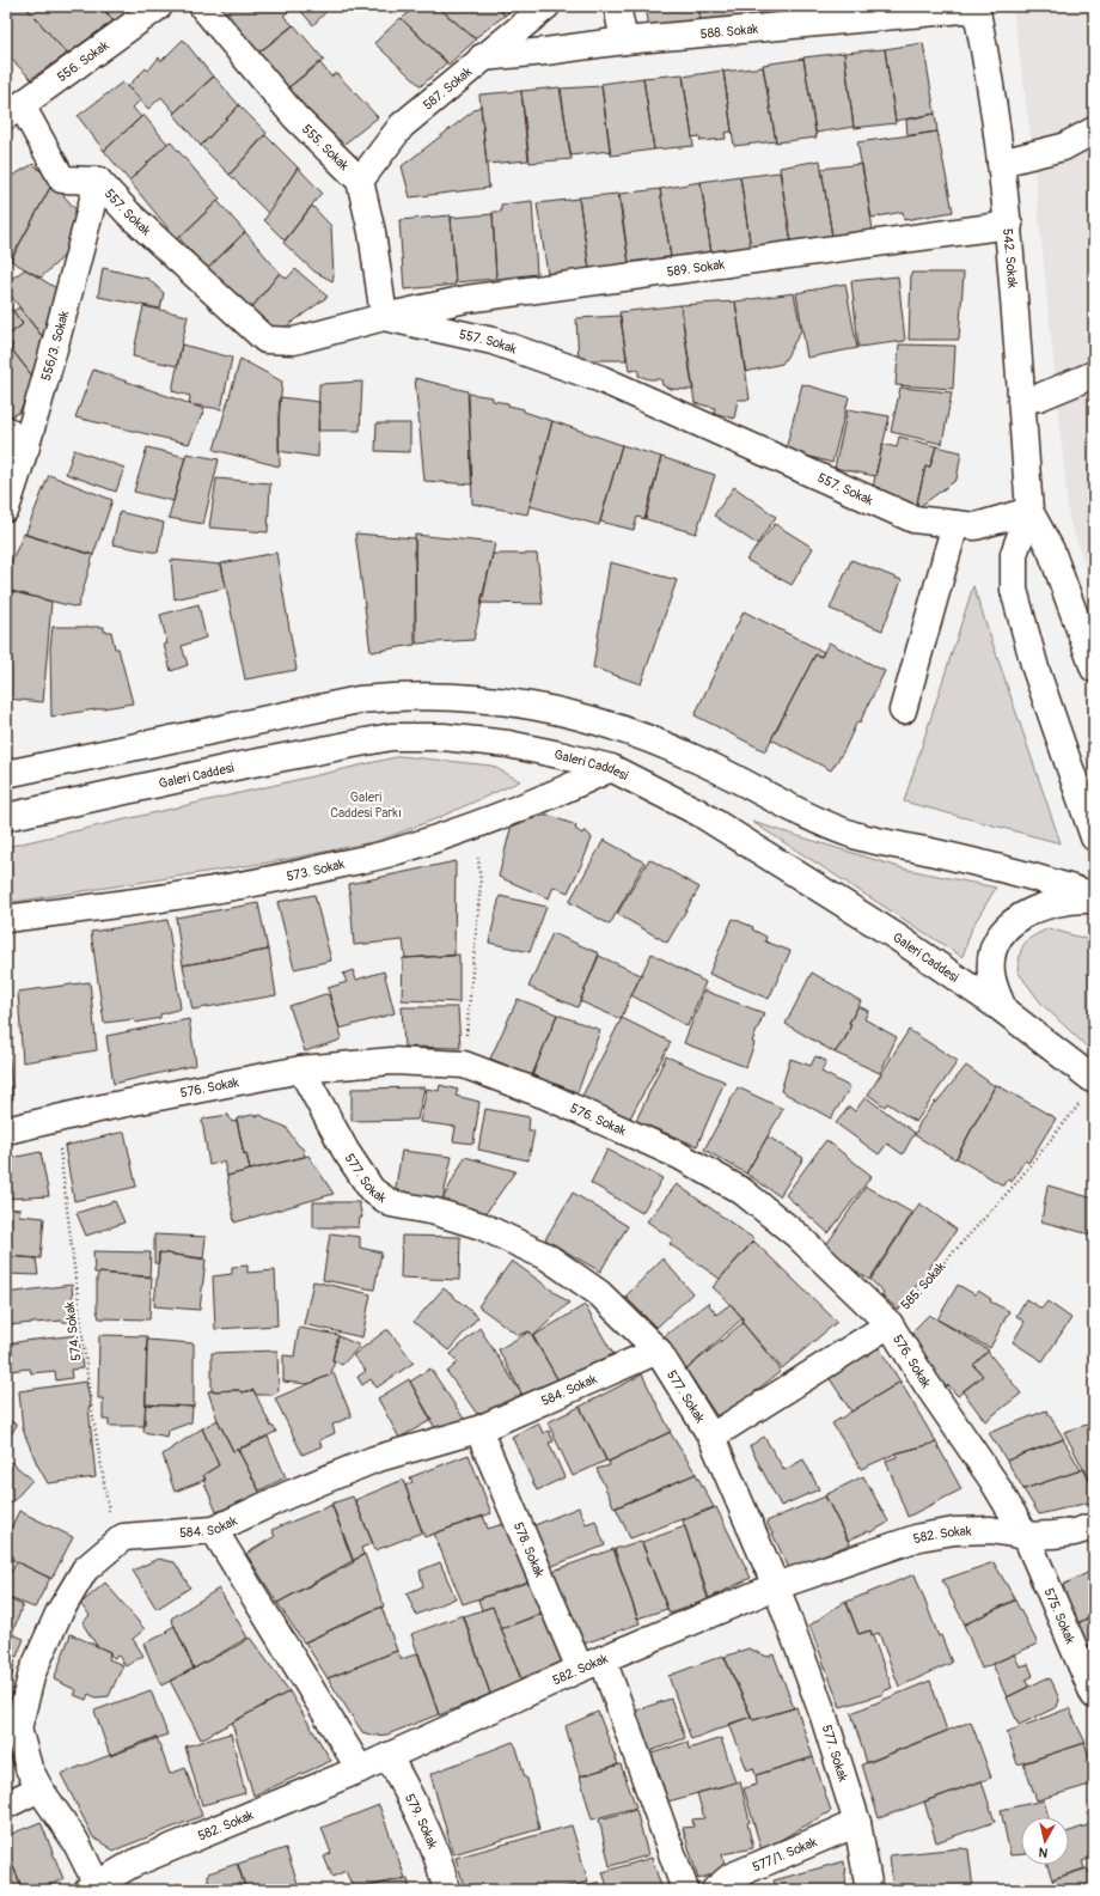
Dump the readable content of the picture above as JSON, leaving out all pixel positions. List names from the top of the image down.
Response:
{
  "streets": {
    "street": [
      "588. Sokak",
      "556. Sokak",
      "587. Sokak",
      "555. Sokak",
      "557. Sokak",
      "542. Sokak",
      "589. Sokak",
      "556/3. Sokak",
      "Galeri Caddesi",
      "573. Sokak",
      "576. Sokak",
      "577. Sokak",
      "584. Sokak",
      "582. Sokak",
      "578. Sokak",
      "575. Sokak",
      "579. Sokak",
      "577/1. Sokak"
    ],
    "path": ["585. Sokak", "574. Sokak"]
  },
  "crossings": [
    ["588. Sokak", "587. Sokak"],
    ["588. Sokak", "542. Sokak"],
    ["556. Sokak", "557. Sokak"],
    ["587. Sokak", "555. Sokak"],
    ["555. Sokak", "557. Sokak"],
    ["555. Sokak", "589. Sokak"],
    ["557. Sokak", "542. Sokak"],
    ["557. Sokak", "589. Sokak"],
    ["557. Sokak", "556/3. Sokak"],
    ["542. Sokak", "589. Sokak"],
    ["Galeri Caddesi", "573. Sokak"],
    ["Galeri Caddesi", "585. Sokak"],
    ["576. Sokak", "577. Sokak"],
    ["576. Sokak", "585. Sokak"],
    ["576. Sokak", "574. Sokak"],
    ["576. Sokak", "582. Sokak"],
    ["576. Sokak", "575. Sokak"],
    ["577. Sokak", "584. Sokak"],
    ["577. Sokak", "582. Sokak"],
    ["577. Sokak", "577/1. Sokak"],
    ["574. Sokak", "584. Sokak"],
    ["584. Sokak", "578. Sokak"],
    ["582. Sokak", "578. Sokak"],
    ["582. Sokak", "575. Sokak"],
    ["582. Sokak", "579. Sokak"]
  ],
  "parks": ["Galeri Caddesi Parkı"],
  "north": "bottom"
}
